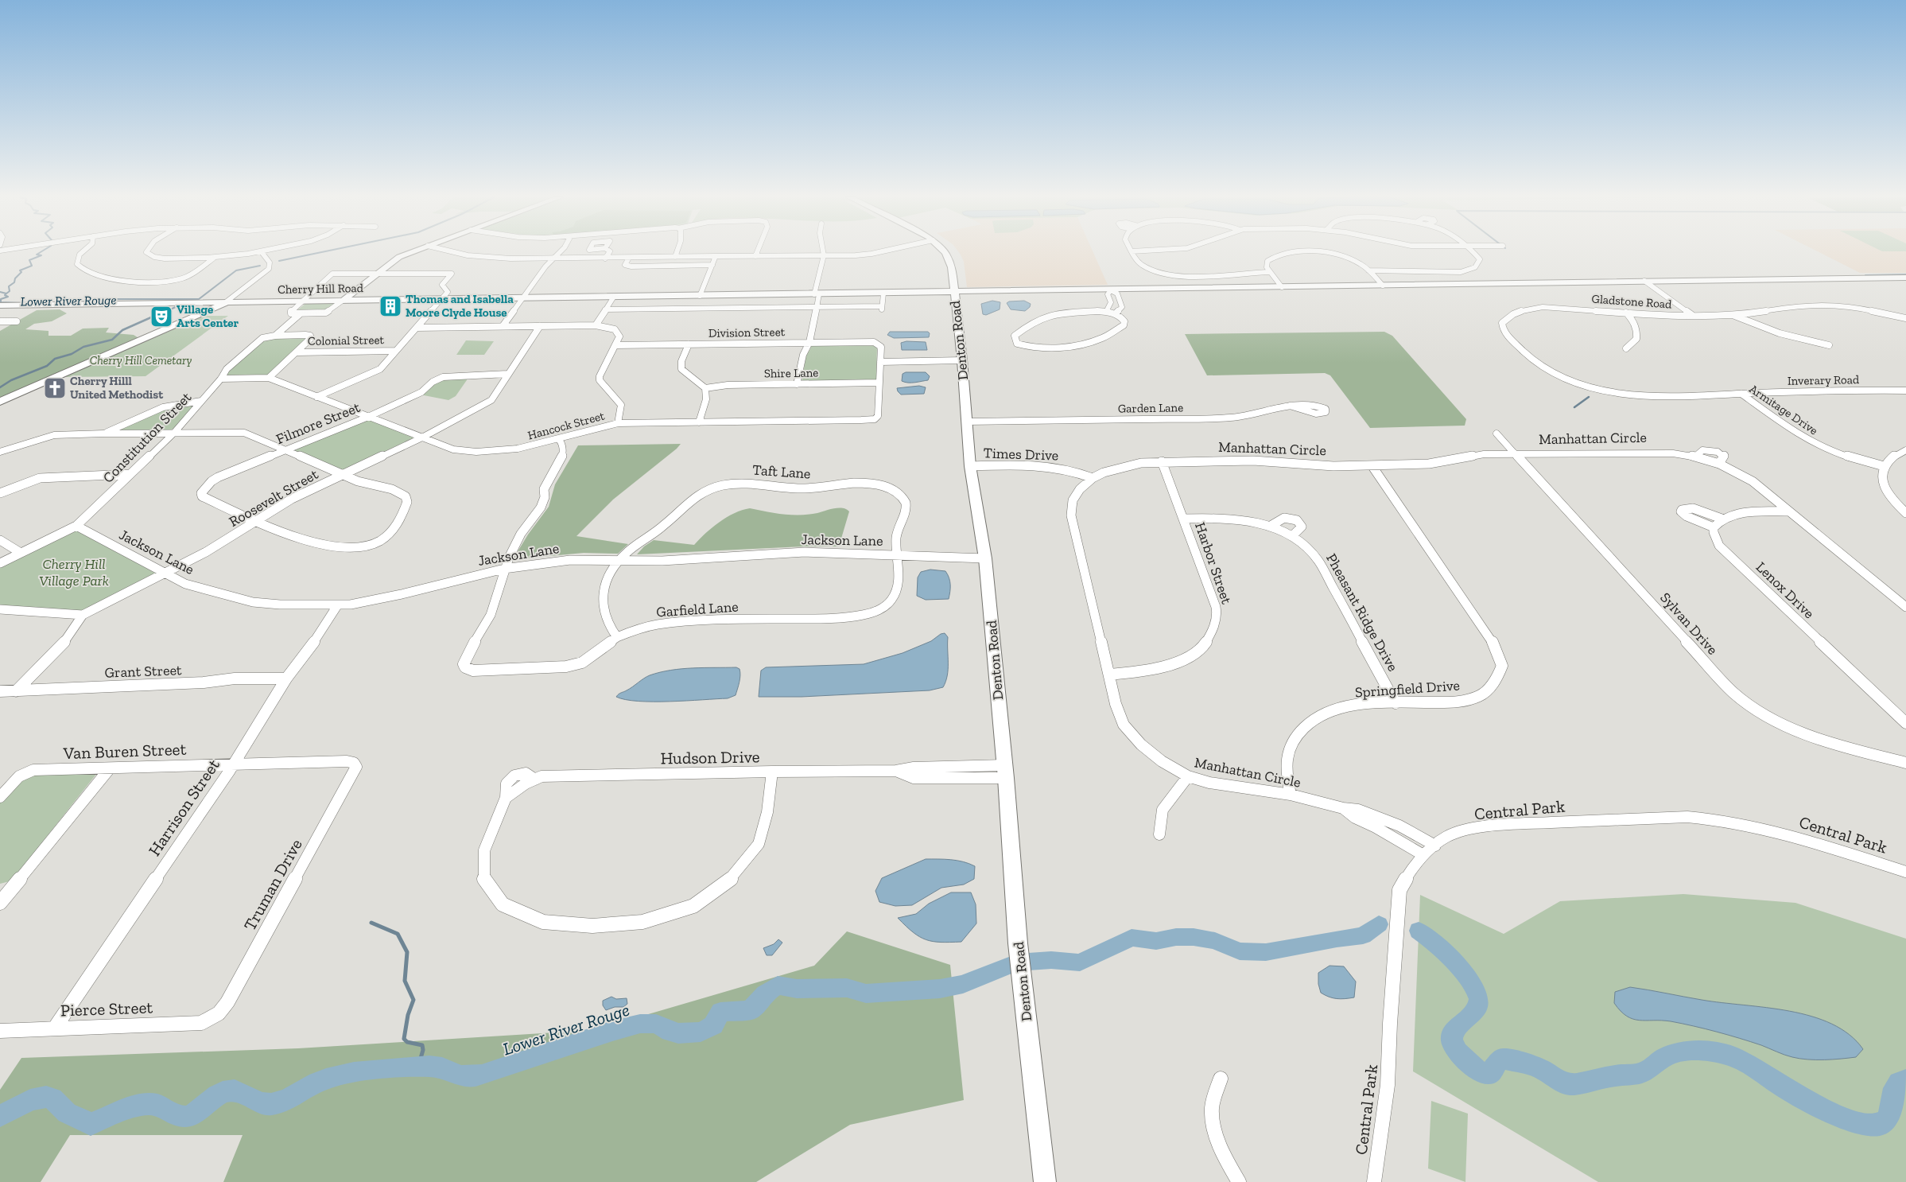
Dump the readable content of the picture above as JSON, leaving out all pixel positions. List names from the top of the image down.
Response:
{
  "streets": {
    "main road": ["Cherry Hill Road", "Denton Road"],
    "street": [
      "Gladstone Road",
      "Division Street",
      "Colonial Street",
      "Shire Lane",
      "Inverary Road",
      "Garden Lane",
      "Armitage Drive",
      "Filmore Street",
      "Hancock Street",
      "Constitution Street",
      "Manhattan Circle",
      "Times Drive",
      "Taft Lane",
      "Roosevelt Street",
      "Jackson Lane",
      "Harbor Street",
      "Lenox Drive",
      "Garfield Lane",
      "Pheasant Ridge Drive",
      "Sylvan Drive",
      "Grant Street",
      "Springfield Drive",
      "Van Buren Street",
      "Hudson Drive",
      "Harrison Street",
      "Central Park",
      "Truman Drive",
      "Pierce Street"
    ]
  },
  "crossings": [
    ["Cherry Hill Road", "Denton Road"],
    ["Gladstone Road", "Armitage Drive"],
    ["Division Street", "Hancock Street"],
    ["Denton Road", "Garden Lane"],
    ["Denton Road", "Times Drive"],
    ["Denton Road", "Jackson Lane"],
    ["Denton Road", "Hudson Drive"],
    ["Shire Lane", "Hancock Street"],
    ["Inverary Road", "Armitage Drive"],
    ["Filmore Street", "Hancock Street"],
    ["Filmore Street", "Roosevelt Street"],
    ["Hancock Street", "Constitution Street"],
    ["Hancock Street", "Roosevelt Street"],
    ["Constitution Street", "Jackson Lane"],
    ["Manhattan Circle", "Times Drive"],
    ["Manhattan Circle", "Harbor Street"],
    ["Manhattan Circle", "Sylvan Drive"],
    ["Manhattan Circle", "Springfield Drive"],
    ["Manhattan Circle", "Central Park"],
    ["Taft Lane", "Jackson Lane"],
    ["Taft Lane", "Garfield Lane"],
    ["Roosevelt Street", "Jackson Lane"],
    ["Jackson Lane", "Garfield Lane"],
    ["Jackson Lane", "Harrison Street"],
    ["Harbor Street", "Pheasant Ridge Drive"],
    ["Pheasant Ridge Drive", "Springfield Drive"],
    ["Grant Street", "Harrison Street"],
    ["Van Buren Street", "Harrison Street"],
    ["Van Buren Street", "Truman Drive"],
    ["Harrison Street", "Pierce Street"],
    ["Truman Drive", "Pierce Street"]
  ],
  "water": ["Lower River Rouge"],
  "parks": ["Cherry Hill Cemetary", "Cherry Hill Village Park"],
  "places": {
    "building": ["Thomas and Isabella Moore Clyde House"],
    "theatre": ["Village Arts Center"],
    "church": ["Cherry Hilll United Methodist"]
  }
}
